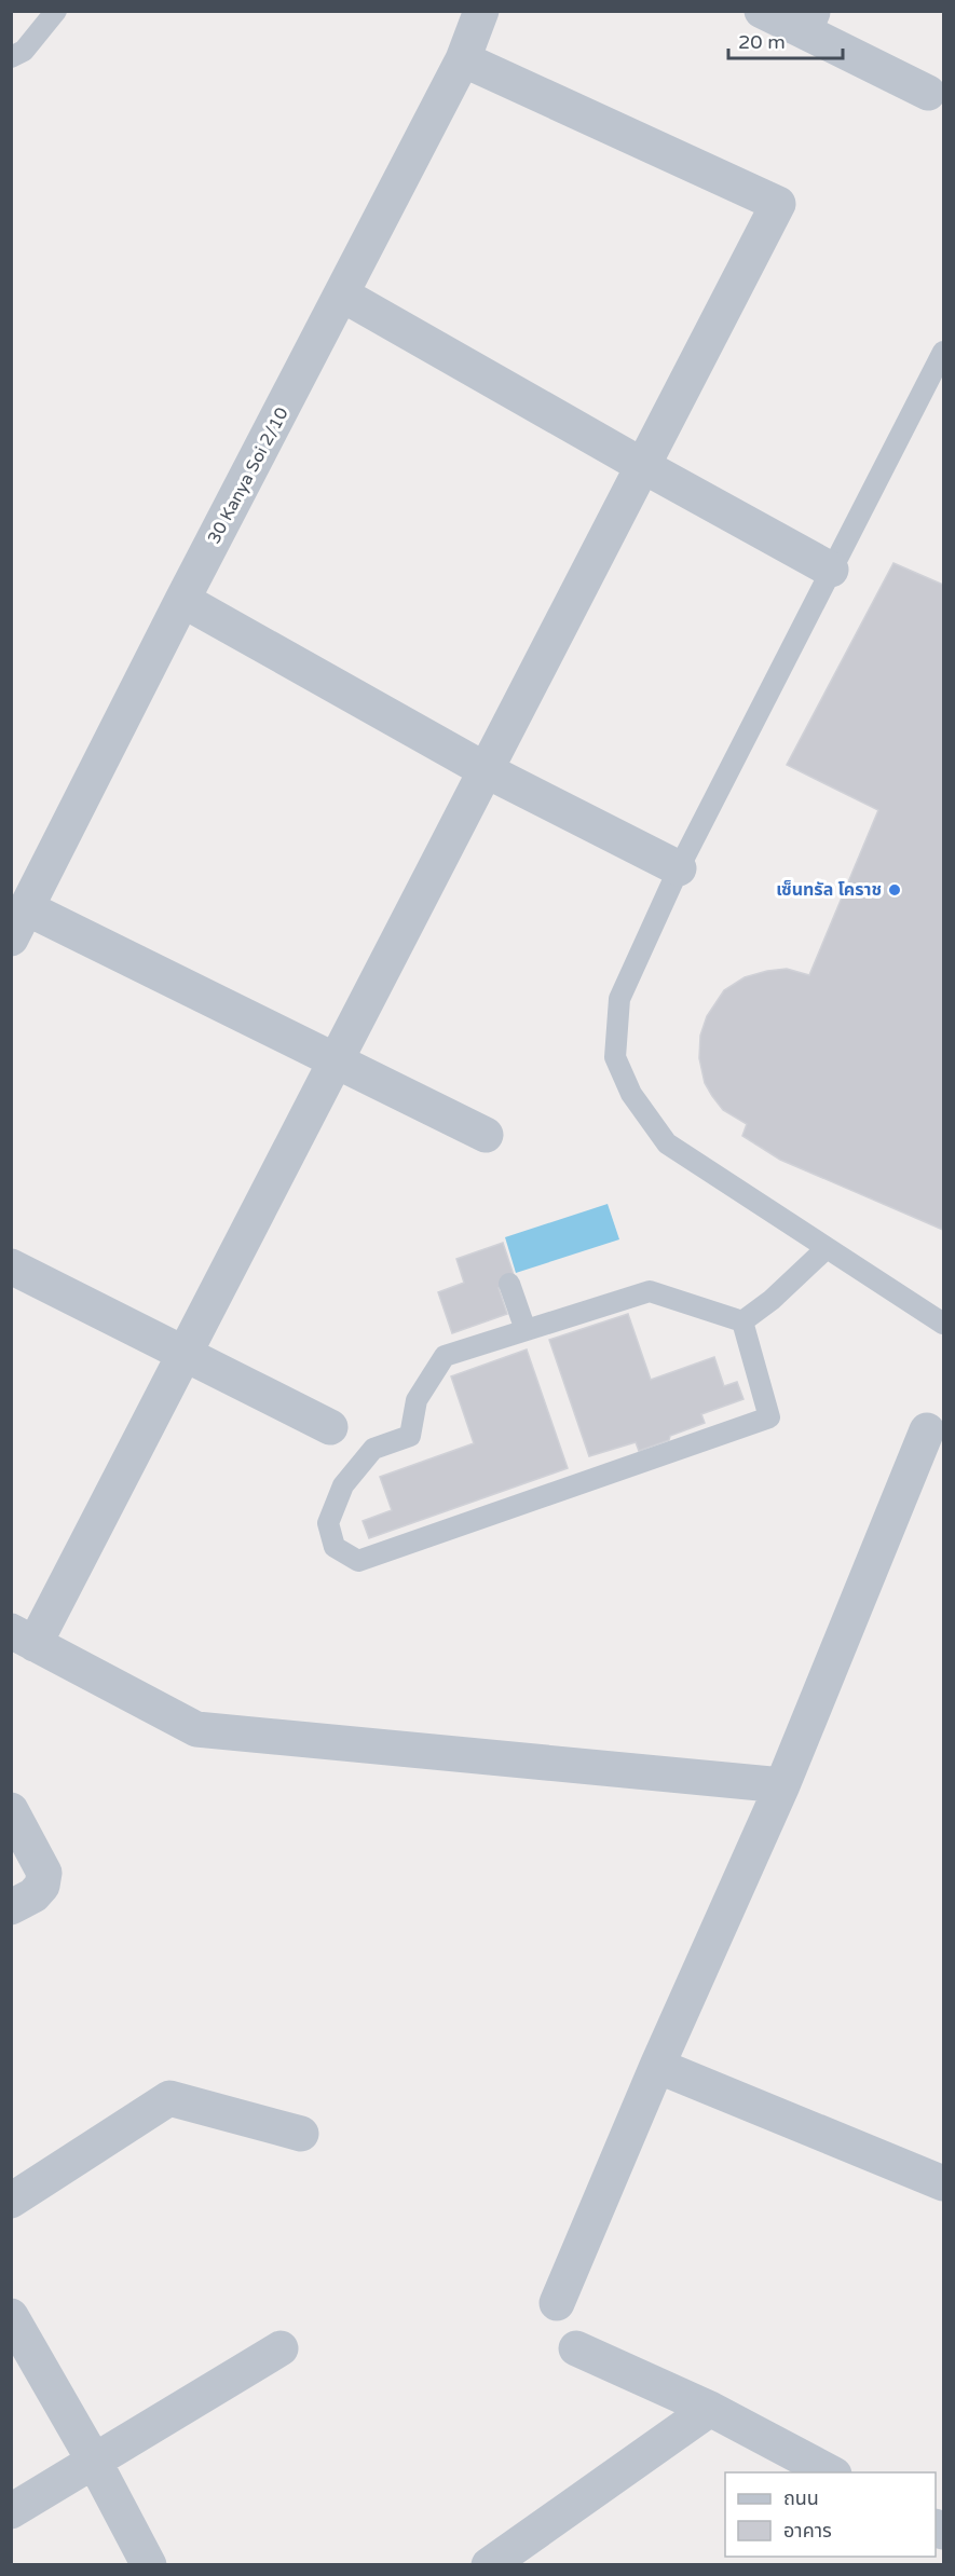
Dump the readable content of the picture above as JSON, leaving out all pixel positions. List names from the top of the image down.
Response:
{
  "streets": {
    "street": ["30 Kanya Soi 2/10"]
  },
  "places": ["เซ็นทรัล โคราช"],
  "legend": ["ถนน", "อาคาร"],
  "scale_bar": "20 m"
}
